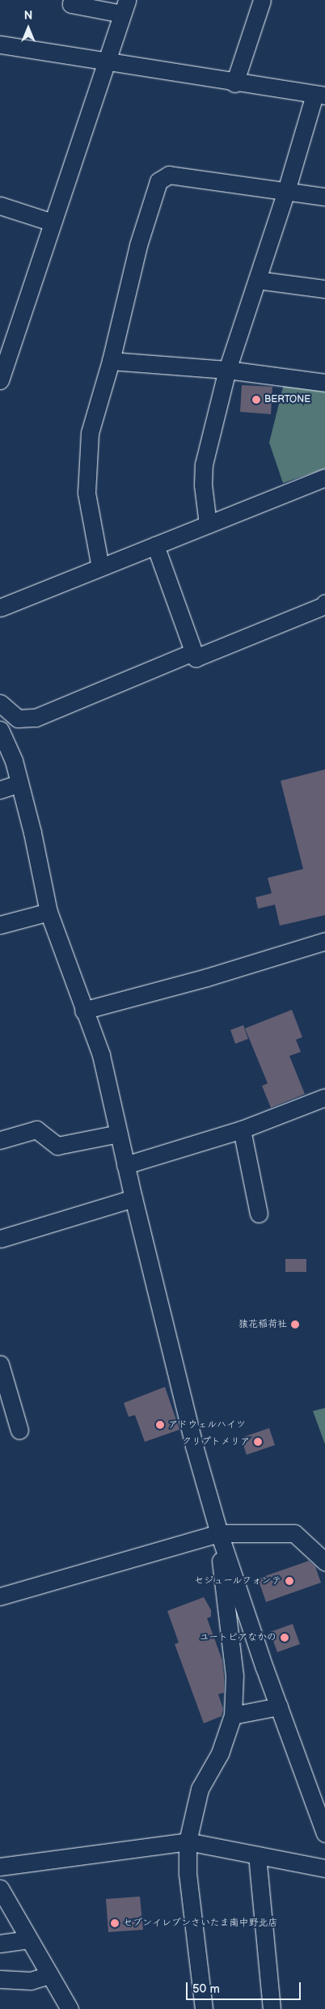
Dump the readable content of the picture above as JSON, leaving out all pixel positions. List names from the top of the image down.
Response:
{
  "places": [
    "BERTONE",
    "猿花稲荷社",
    "アドウェルハイツ",
    "クリプトメリア",
    "セジュールフォンテ",
    "ユートピアなかの",
    "セブンイレブンさいたま南中野北店"
  ],
  "scale_bar": "50 m",
  "north": "top"
}
